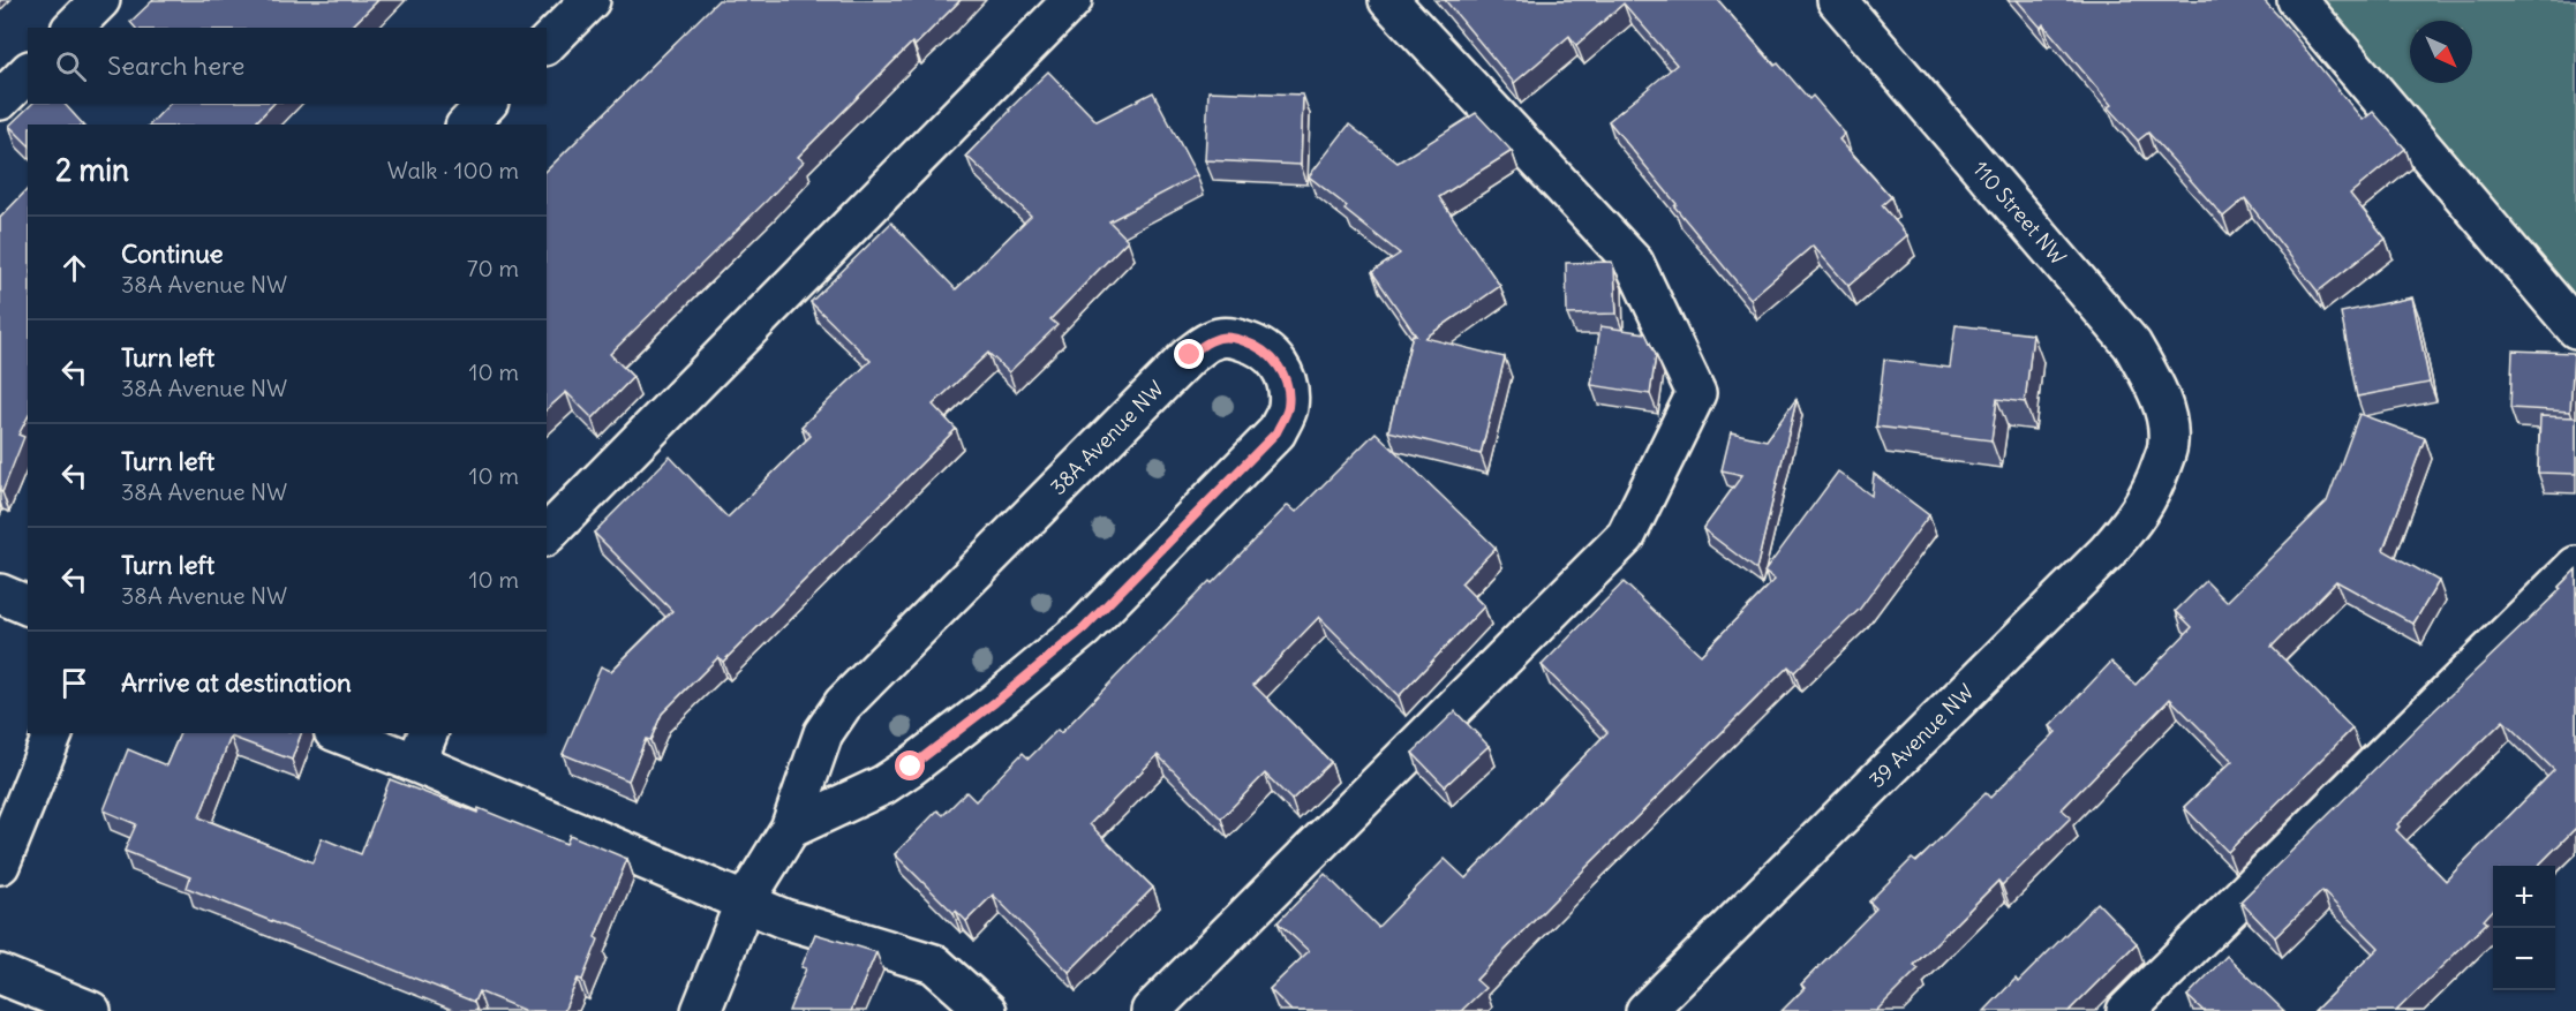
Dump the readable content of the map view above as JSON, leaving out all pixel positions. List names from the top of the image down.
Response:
{
  "streets": {
    "street": ["110 Street NW", "38A Avenue NW", "39 Avenue NW"]
  },
  "crossings": [
    ["110 Street NW", "39 Avenue NW"]
  ],
  "north": "bottom right",
  "page": {
    "search": "Search here",
    "heading": ["2 min", "Walk · 100 m"],
    "list": [
      ["Continue", "38A Avenue NW", "70 m"],
      ["Turn left", "38A Avenue NW", "10 m"],
      ["Turn left", "38A Avenue NW", "10 m"],
      ["Turn left", "38A Avenue NW", "10 m"],
      "Arrive at destination"
    ],
    "map_buttons": ["+", "−"]
  }
}
